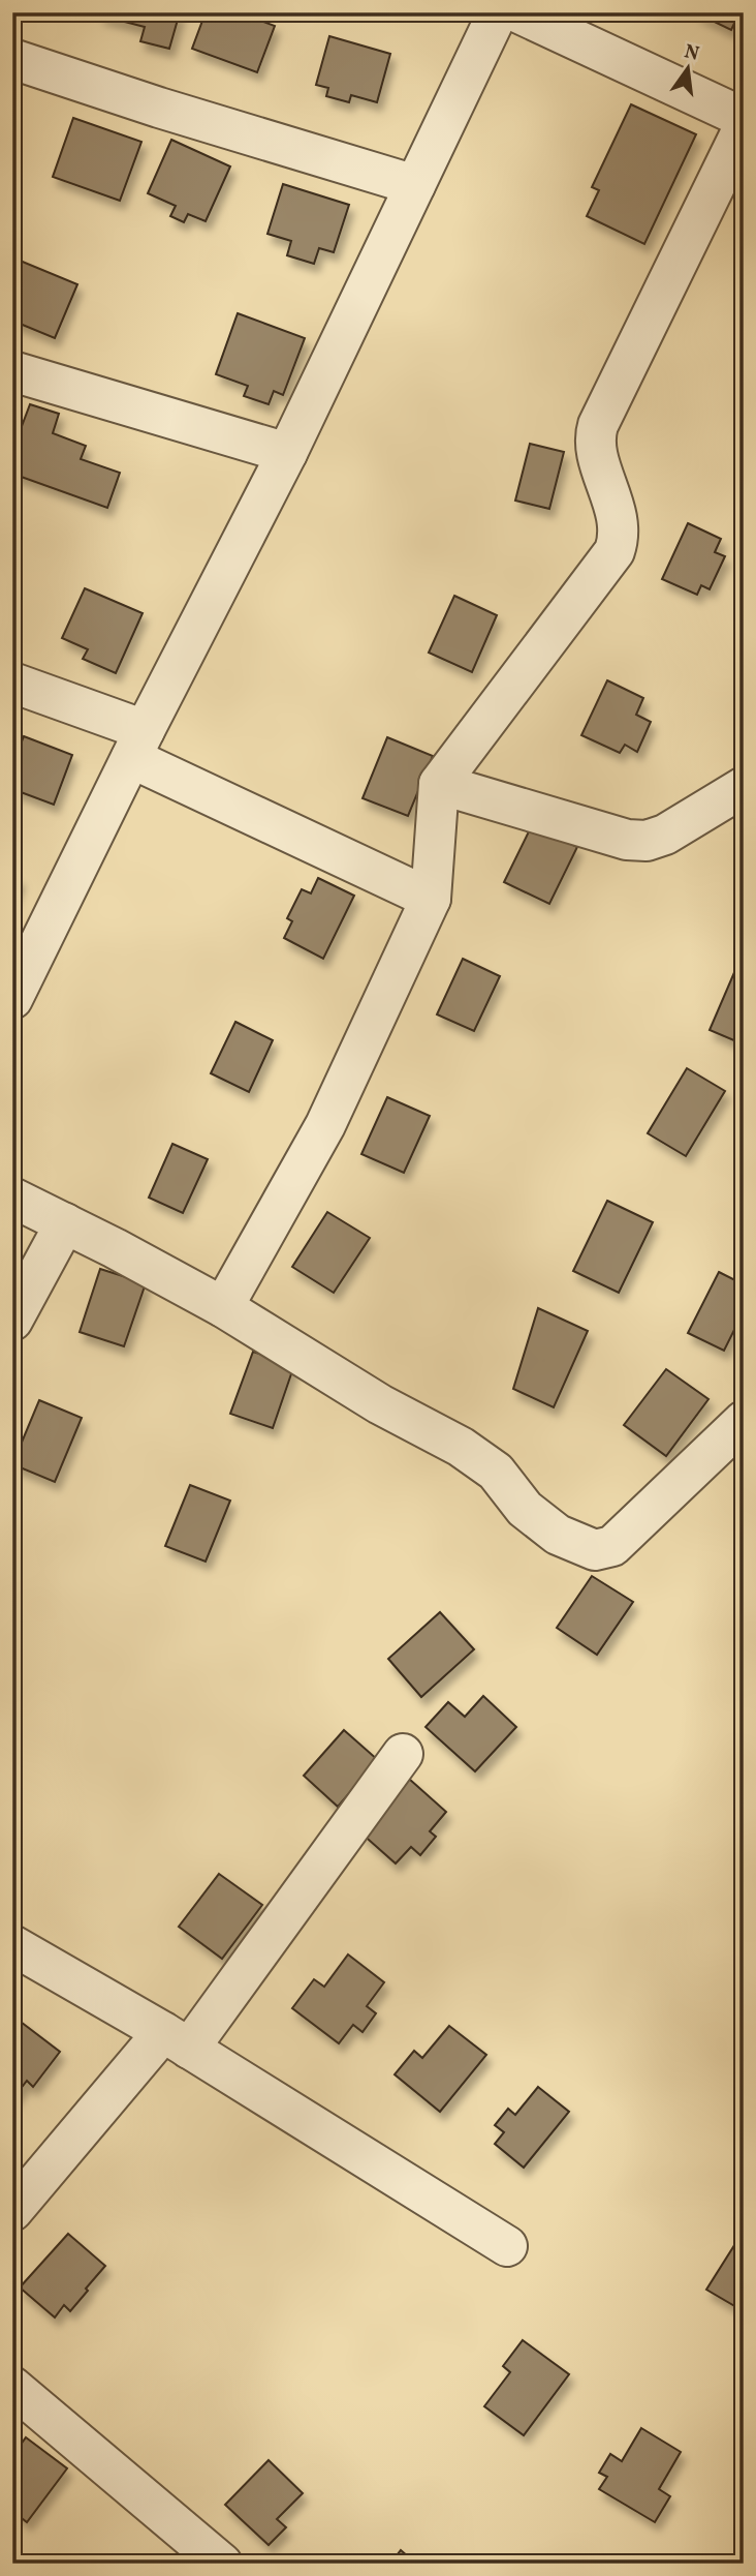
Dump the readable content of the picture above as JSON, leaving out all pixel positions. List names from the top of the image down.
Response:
{
  "north": "top"
}
